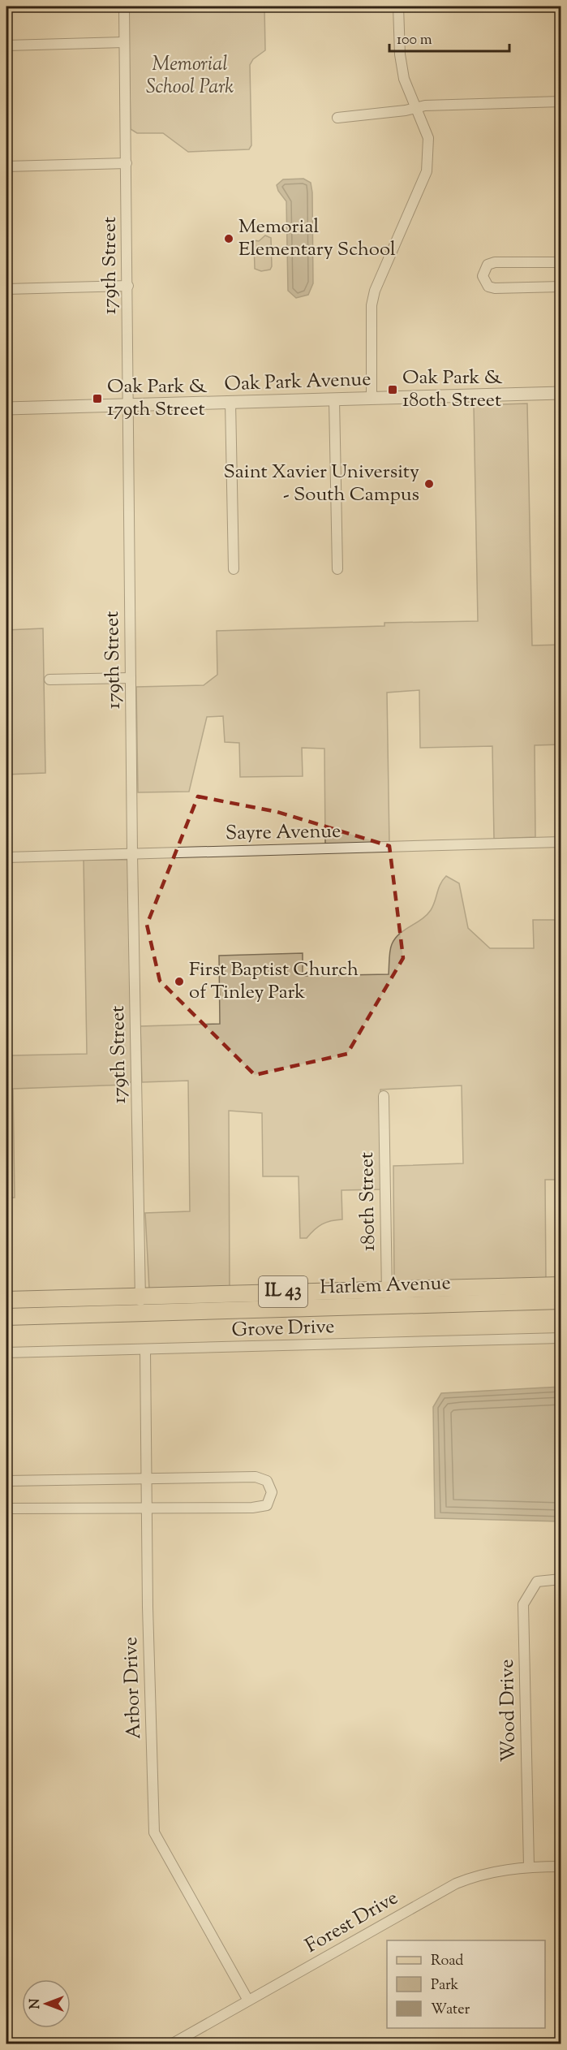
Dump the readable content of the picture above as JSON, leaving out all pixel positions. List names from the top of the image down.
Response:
{
  "streets": {
    "main road": ["Harlem Avenue", "IL 43"],
    "street": [
      "179th Street",
      "Oak Park Avenue",
      "Sayre Avenue",
      "180th Street",
      "Grove Drive",
      "Arbor Drive",
      "Wood Drive",
      "Forest Drive"
    ]
  },
  "crossings": [
    ["179th Street", "Oak Park Avenue"],
    ["179th Street", "Sayre Avenue"],
    ["179th Street", "Harlem Avenue"],
    ["180th Street", "Harlem Avenue"],
    ["Grove Drive", "Arbor Drive"],
    ["Arbor Drive", "Forest Drive"],
    ["Wood Drive", "Forest Drive"]
  ],
  "parks": ["Memorial School Park"],
  "places": {
    "other": ["Memorial Elementary School", "Saint Xavier University - South Campus", "First Baptist Church of Tinley Park"],
    "transit": ["Oak Park & 180th Street", "Oak Park & 179th Street"]
  },
  "legend": ["Road", "Park", "Water"],
  "scale_bar": "100 m",
  "north": "left"
}
